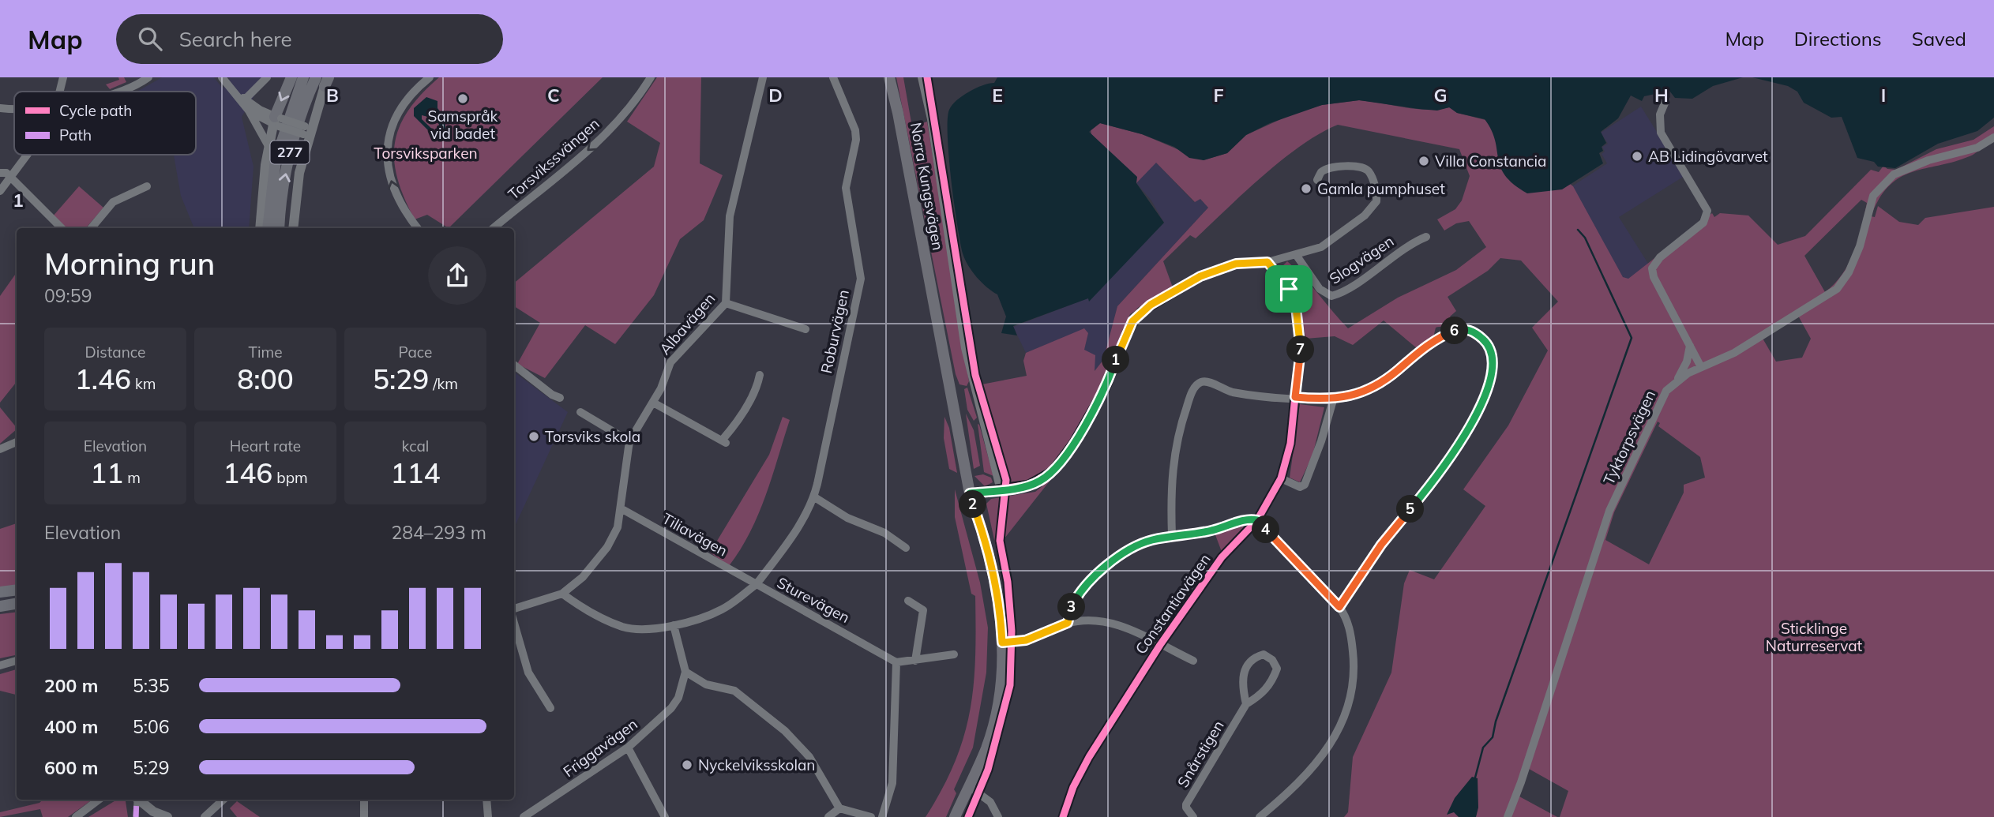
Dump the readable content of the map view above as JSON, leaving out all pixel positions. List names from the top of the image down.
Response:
{
  "streets": {
    "main road": ["277", "Norra Kungsvägen"],
    "street": [
      "Torsvikssvängen",
      "Slogvägen",
      "Albavägen",
      "Roburvägen",
      "Tyktorpsvägen",
      "Tiliavägen",
      "Sturevägen",
      "Constantiavägen",
      "Friggavägen",
      "Snårstigen"
    ]
  },
  "crossings": [
    ["Albavägen", "Tiliavägen"],
    ["Albavägen", "Sturevägen"],
    ["Roburvägen", "Tiliavägen"],
    ["Roburvägen", "Sturevägen"],
    ["Tiliavägen", "Sturevägen"],
    ["Sturevägen", "Friggavägen"]
  ],
  "one_way": ["Torsvikssvängen"],
  "parks": ["Torsviksparken", "Sticklinge Naturreservat"],
  "places": [
    "Samspråk vid badet",
    "AB Lidingövarvet",
    "Villa Constancia",
    "Gamla pumphuset",
    "Torsviks skola",
    "Nyckelviksskolan"
  ],
  "legend": ["Cycle path", "Path"],
  "page": {
    "header": "Map",
    "search": "Search here",
    "nav": ["Map", "Directions", "Saved"],
    "heading": ["Morning run", "09:59"],
    "pins": [
      "6",
      "7",
      "1",
      "2",
      "5",
      "4",
      "3"
    ],
    "stats": [
      ["Distance", "1.46 km"],
      ["Time", "8:00"],
      ["Pace", "5:29 /km"],
      ["Elevation", "11 m"],
      ["Heart rate", "146 bpm"],
      ["kcal", "114"]
    ],
    "chart": ["Elevation", "284–293 m"],
    "list": [
      {
        "name": "200 m",
        "note": "5:35"
      },
      {
        "name": "400 m",
        "note": "5:06"
      },
      {
        "name": "600 m",
        "note": "5:29"
      }
    ]
  },
  "grid": {
    "columns": [
      "B",
      "C",
      "D",
      "E",
      "F",
      "G",
      "H",
      "I"
    ],
    "rows": ["1"]
  }
}
